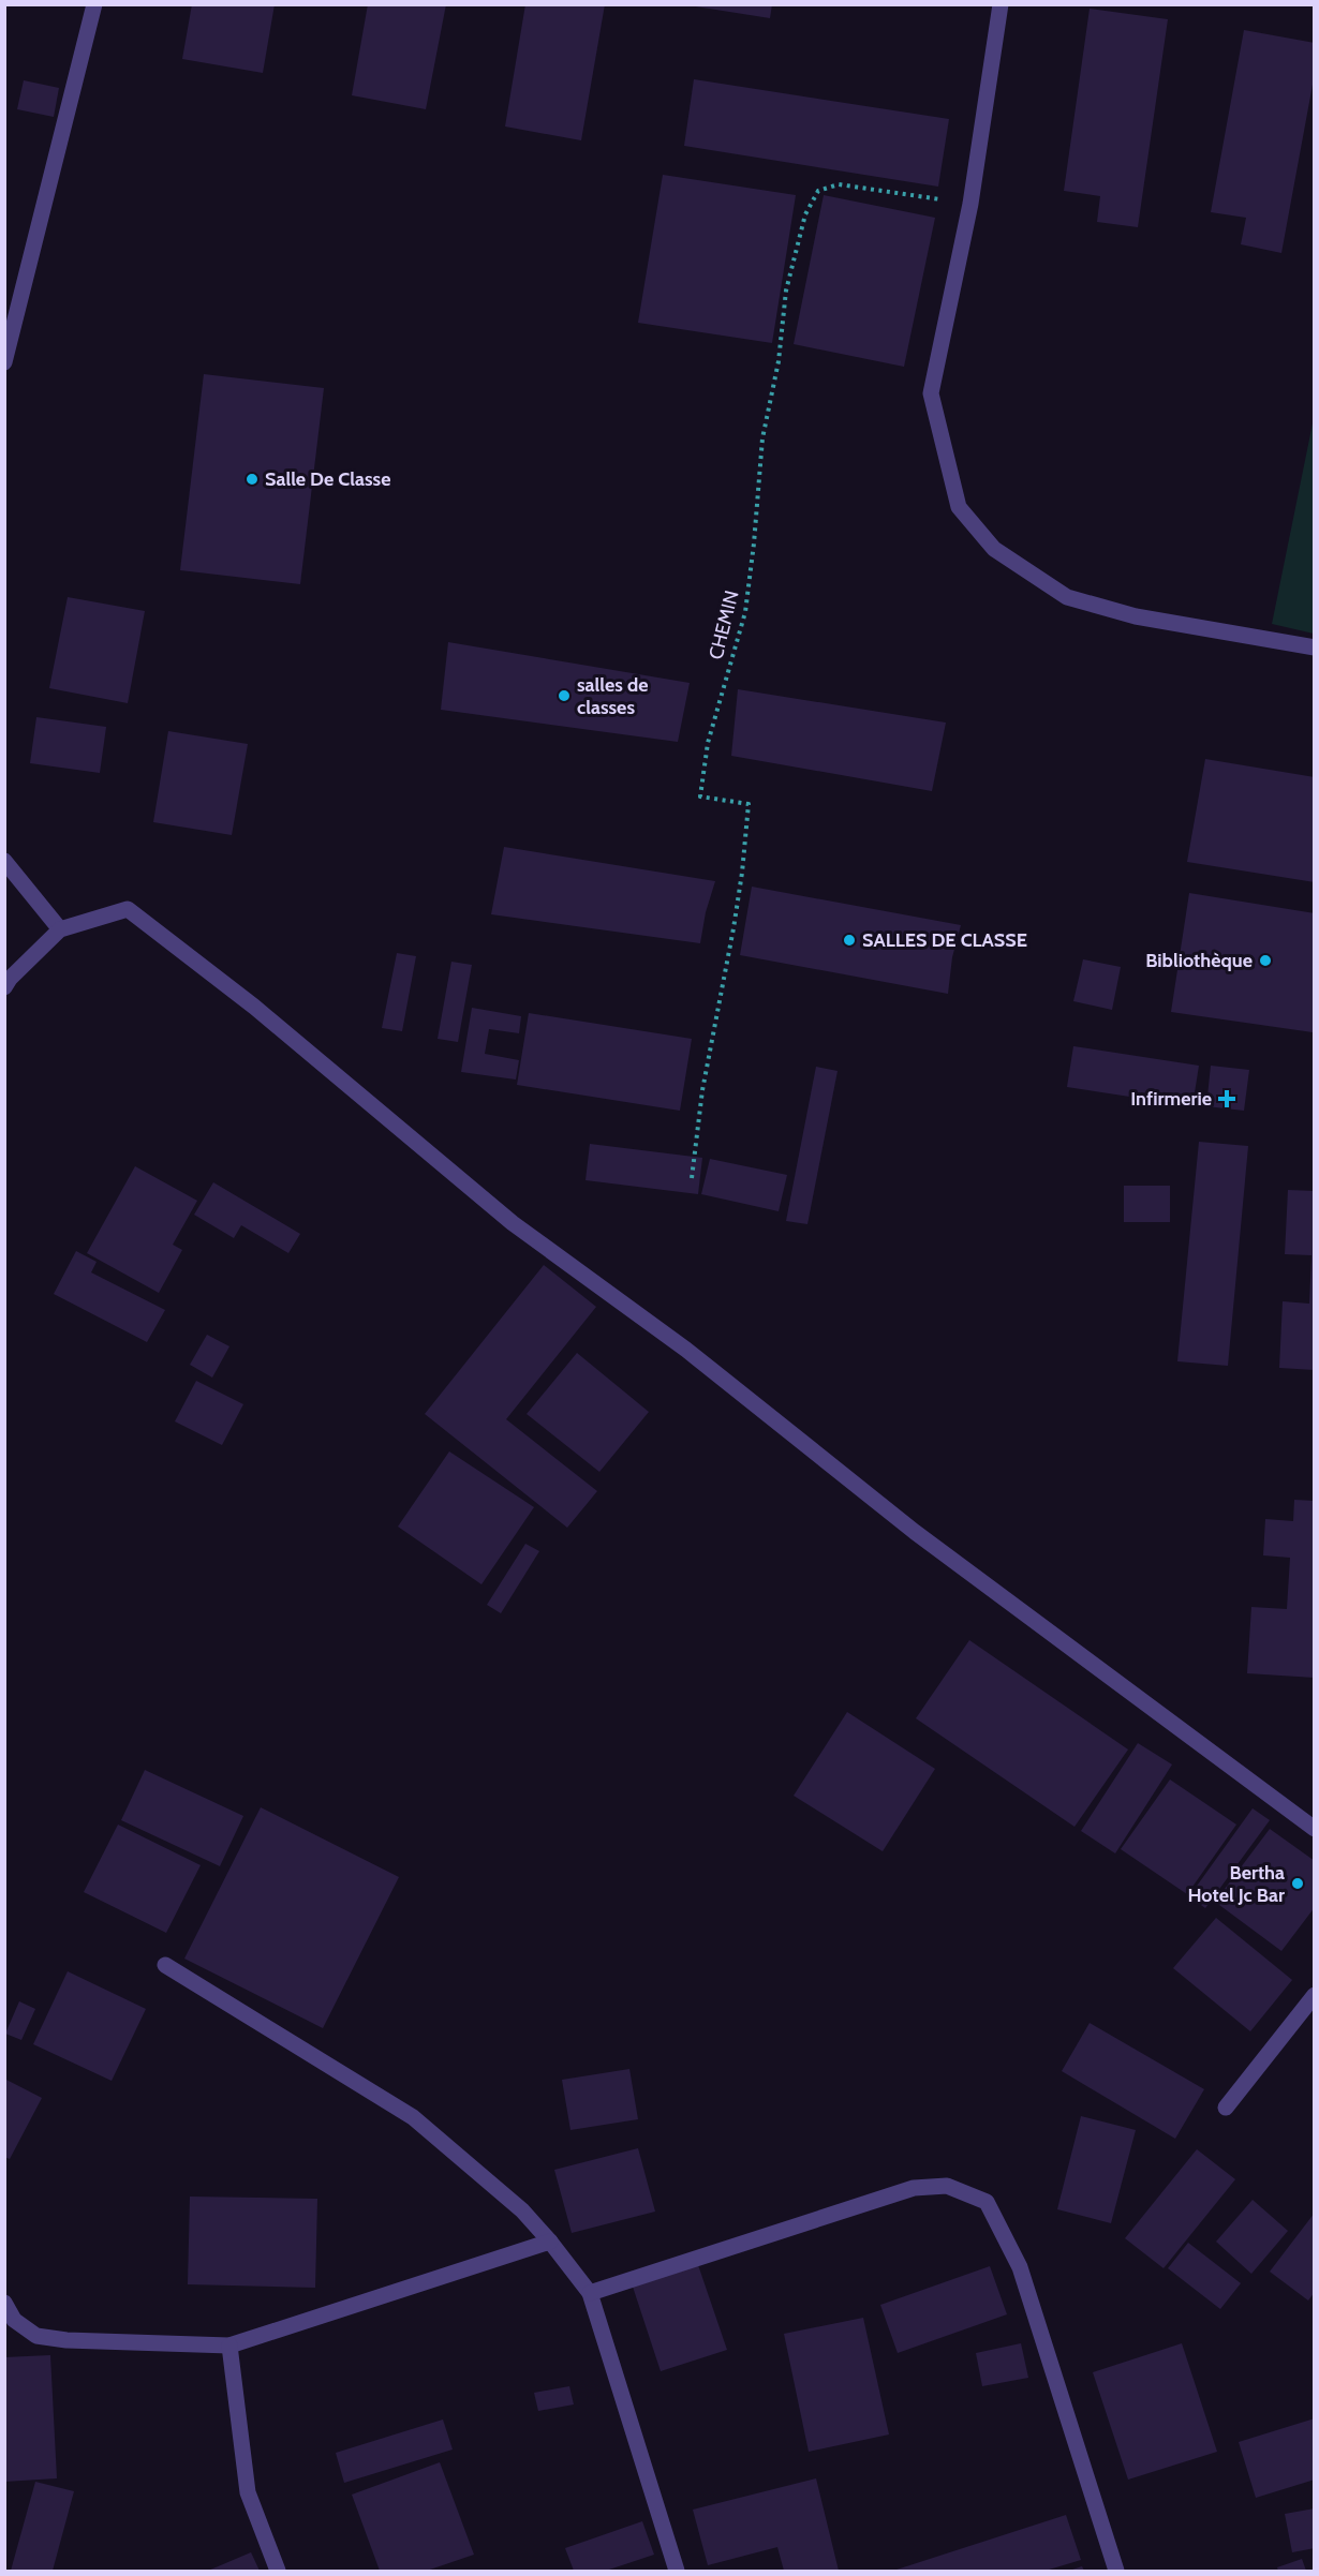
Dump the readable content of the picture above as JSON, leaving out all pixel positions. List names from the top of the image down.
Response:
{
  "streets": {
    "path": ["CHEMIN"]
  },
  "places": {
    "other": [
      "Salle De Classe",
      "salles de classes",
      "SALLES DE CLASSE",
      "Bibliothèque",
      "Bertha Hotel Jc Bar"
    ],
    "health": ["Infirmerie"]
  }
}
